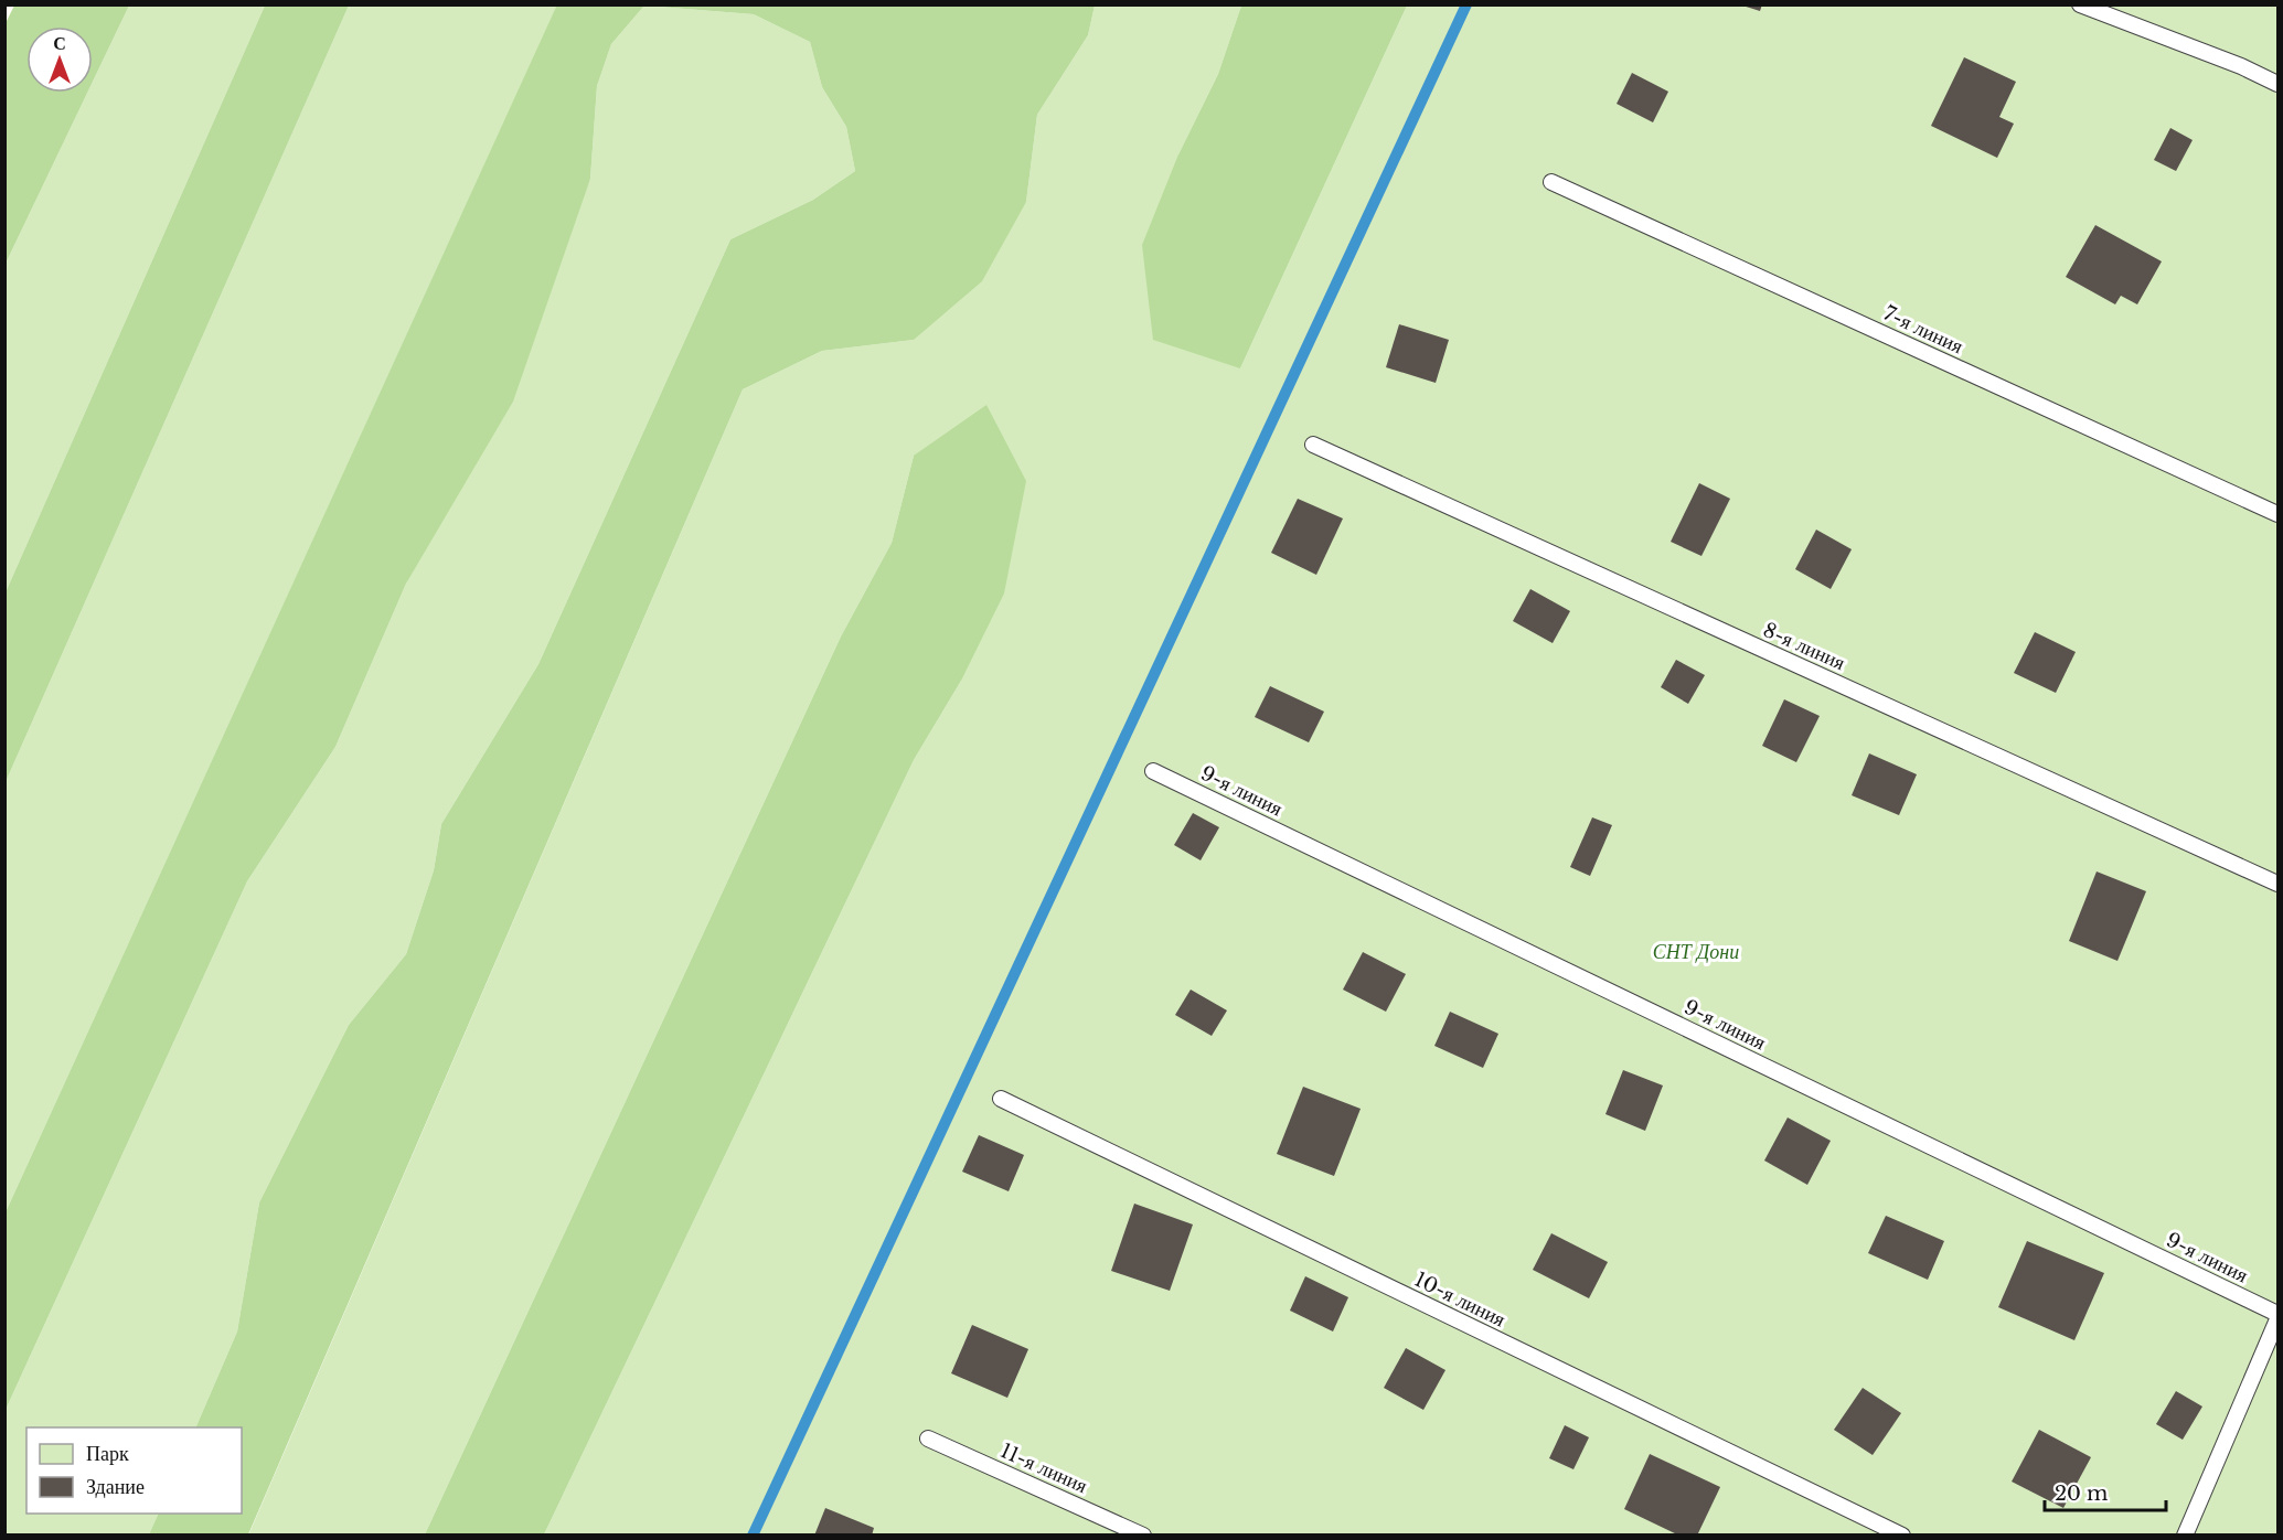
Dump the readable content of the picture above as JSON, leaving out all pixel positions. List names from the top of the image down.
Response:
{
  "streets": {
    "lane": [
      "7-я линия",
      "8-я линия",
      "9-я линия",
      "10-я линия",
      "11-я линия"
    ]
  },
  "parks": ["СНТ Дони"],
  "legend": ["Парк", "Здание"],
  "scale_bar": "20 m",
  "north": "top"
}
